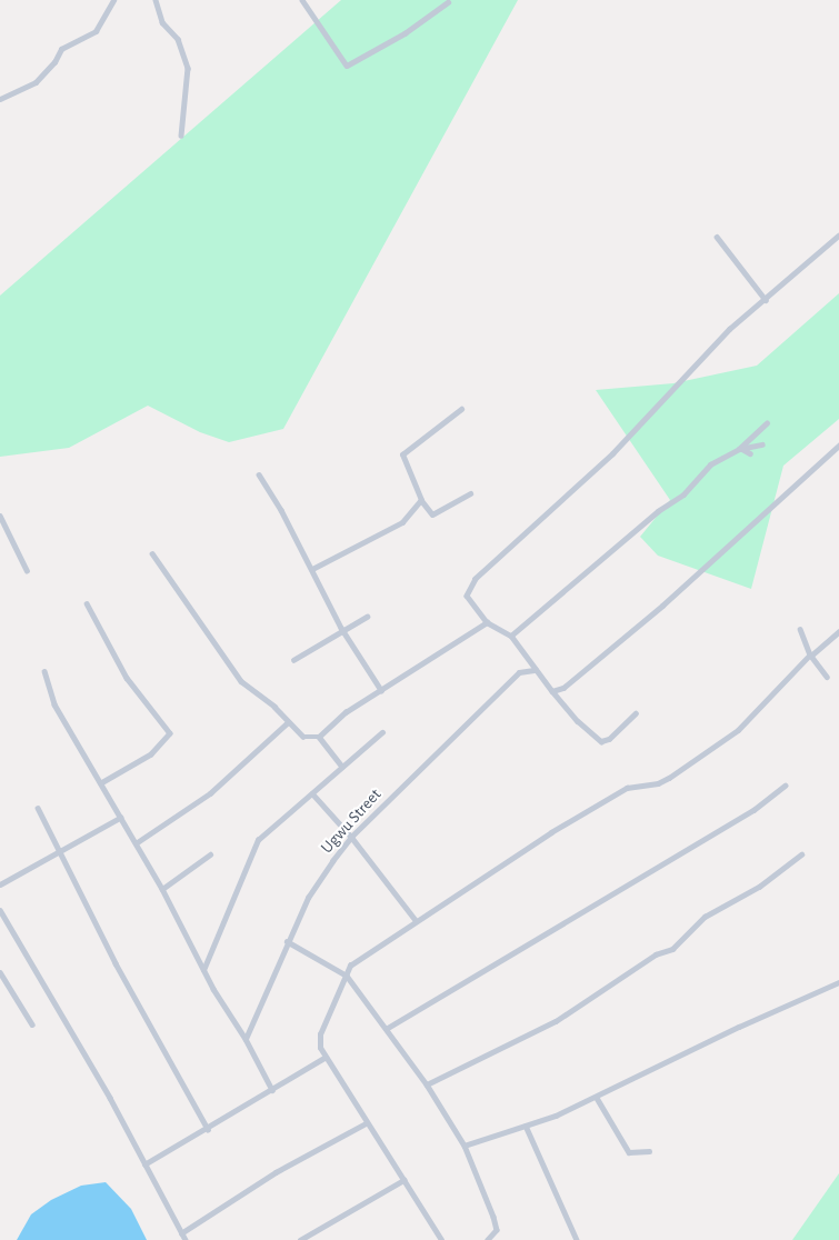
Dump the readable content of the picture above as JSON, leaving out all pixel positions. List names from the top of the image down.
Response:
{
  "streets": {
    "street": ["Ugwu Street"]
  }
}
